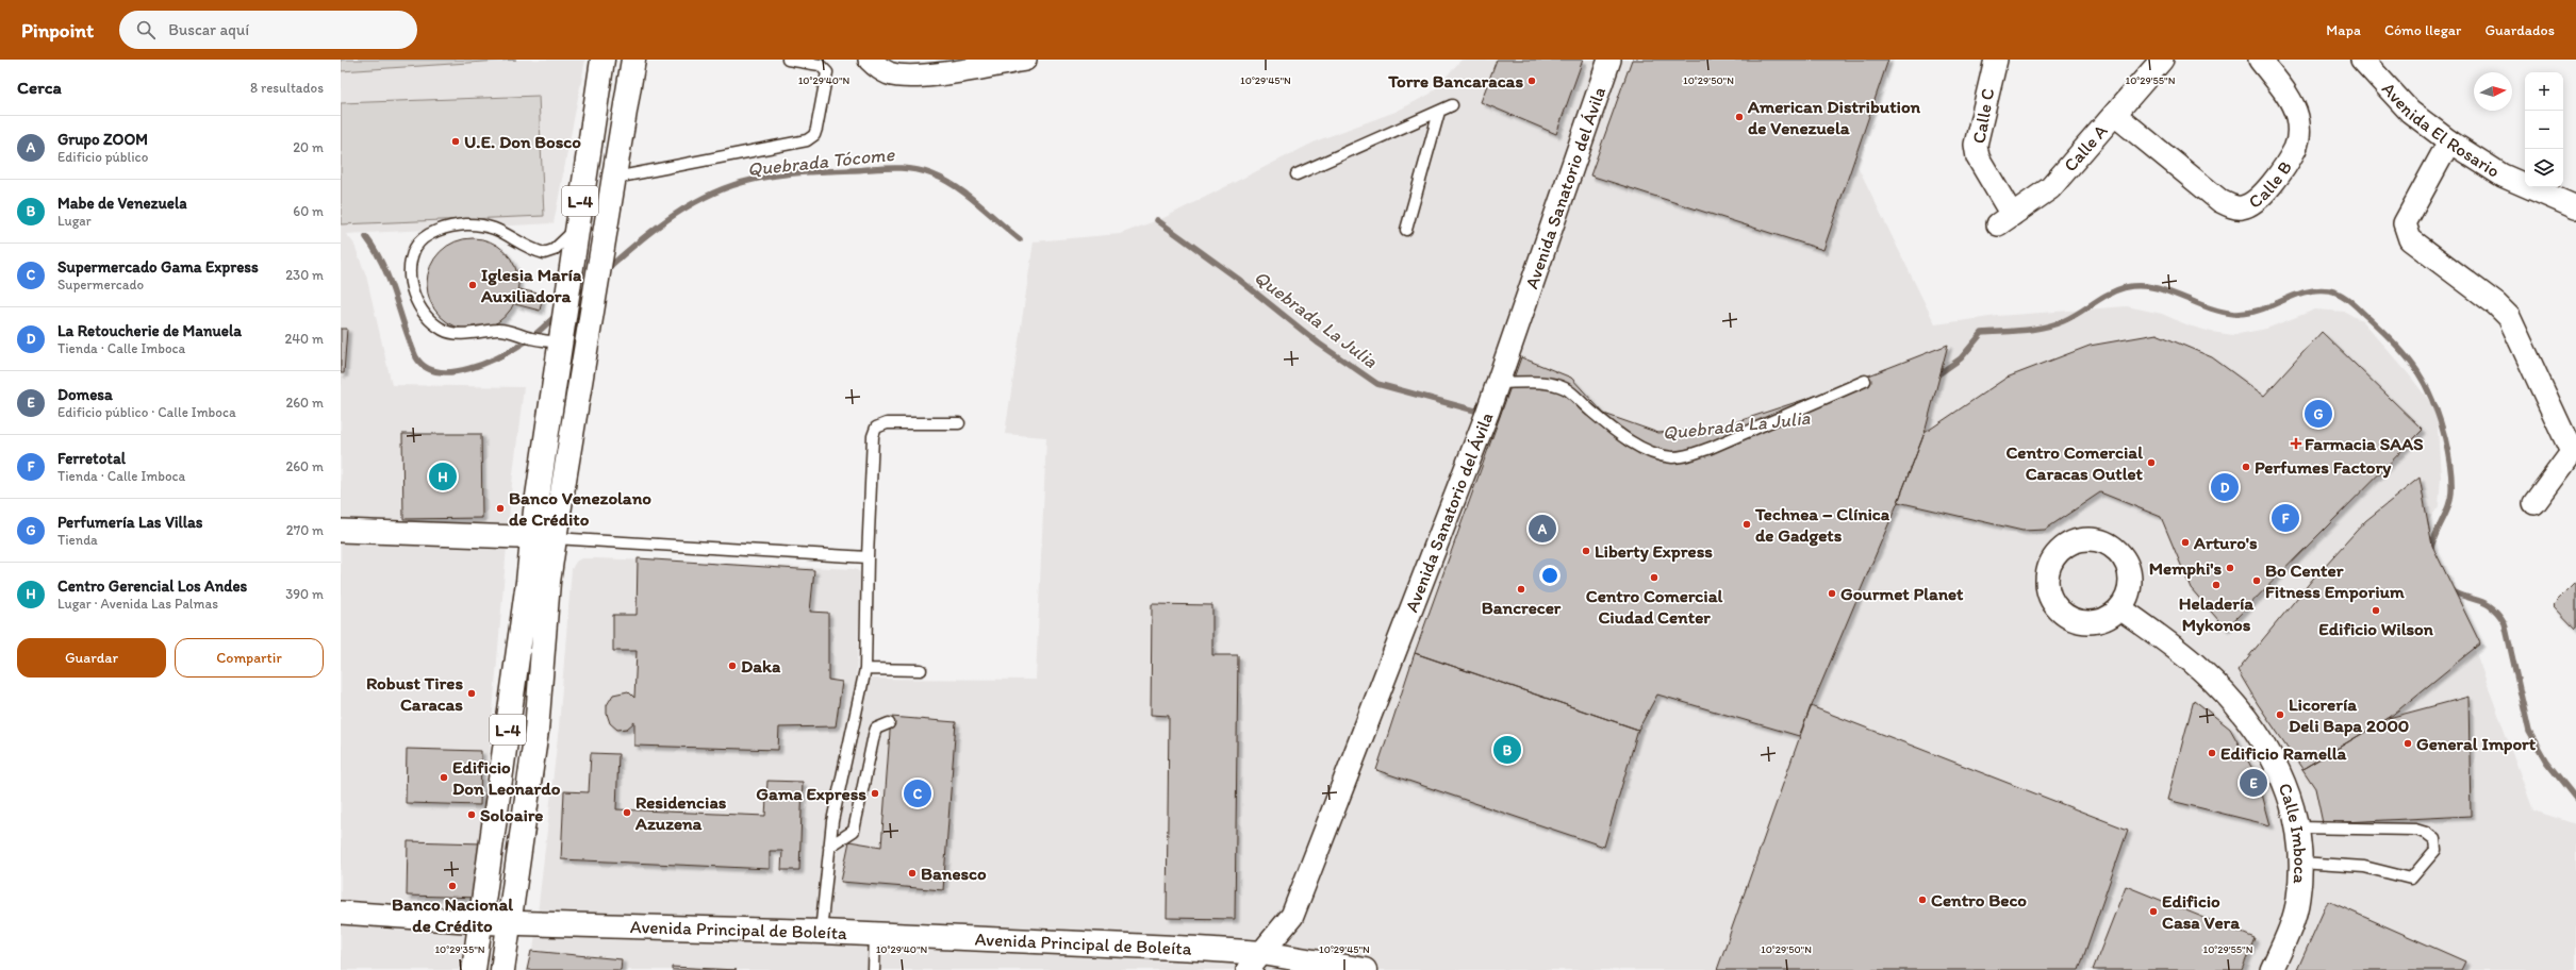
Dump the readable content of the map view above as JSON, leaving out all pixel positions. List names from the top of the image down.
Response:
{
  "streets": {
    "main road": ["L-4", "Avenida Principal de Boleíta"],
    "street": [
      "Calle C",
      "Avenida El Rosario",
      "Calle A",
      "Calle B",
      "Avenida Sanatorio del Ávila",
      "Calle Imboca"
    ]
  },
  "crossings": [
    ["Calle C", "Calle A"],
    ["Calle A", "Calle B"],
    ["Avenida Sanatorio del Ávila", "Avenida Principal de Boleíta"],
    ["L-4", "Avenida Principal de Boleíta"]
  ],
  "water": ["Quebrada Tócome", "Quebrada La Julia"],
  "places": {
    "other": [
      "Torre Bancaracas",
      "American Distribution de Venezuela",
      "U.E. Don Bosco",
      "Iglesia María Auxiliadora",
      "Centro Comercial Caracas Outlet",
      "Perfumes Factory",
      "Banco Venezolano de Crédito",
      "Technea – Clínica de Gadgets",
      "Arturo's",
      "Liberty Express",
      "Memphi's",
      "Centro Comercial Ciudad Center",
      "Bo Center Fitness Emporium",
      "Heladería Mykonos",
      "Bancrecer",
      "Gourmet Planet",
      "Edificio Wilson",
      "Daka",
      "Robust Tires Caracas",
      "Licorería Deli Bapa 2000",
      "General Import",
      "Edificio Ramella",
      "Edificio Don Leonardo",
      "Gama Express",
      "Residencias Azuzena",
      "Soloaire",
      "Banesco",
      "Banco Nacional de Crédito",
      "Centro Beco",
      "Edificio Casa Vera"
    ],
    "health": ["Farmacia SAAS"]
  },
  "north": "right",
  "page": {
    "header": "Pinpoint",
    "search": "Buscar aquí",
    "nav": ["Mapa", "Cómo llegar", "Guardados"],
    "heading": ["Cerca", "8 resultados"],
    "map_buttons": ["+", "−"],
    "list": [
      {
        "mark": "A",
        "name": "Grupo ZOOM",
        "note": "Edificio público",
        "value": "20 m"
      },
      {
        "mark": "B",
        "name": "Mabe de Venezuela",
        "note": "Lugar",
        "value": "60 m"
      },
      {
        "mark": "C",
        "name": "Supermercado Gama Express",
        "note": "Supermercado",
        "value": "230 m"
      },
      {
        "mark": "D",
        "name": "La Retoucherie de Manuela",
        "note": "Tienda · Calle Imboca",
        "value": "240 m"
      },
      {
        "mark": "E",
        "name": "Domesa",
        "note": "Edificio público · Calle Imboca",
        "value": "260 m"
      },
      {
        "mark": "F",
        "name": "Ferretotal",
        "note": "Tienda · Calle Imboca",
        "value": "260 m"
      },
      {
        "mark": "G",
        "name": "Perfumería Las Villas",
        "note": "Tienda",
        "value": "270 m"
      },
      {
        "mark": "H",
        "name": "Centro Gerencial Los Andes",
        "note": "Lugar · Avenida Las Palmas",
        "value": "390 m"
      }
    ],
    "pins": [
      "G",
      "H",
      "D",
      "F",
      "A",
      "B",
      "E",
      "C"
    ],
    "buttons": ["Guardar", "Compartir"]
  },
  "coordinates": [
    "10°29'40\"N",
    "10°29'45\"N",
    "10°29'50\"N",
    "10°29'55\"N",
    "10°29'35\"N"
  ]
}
